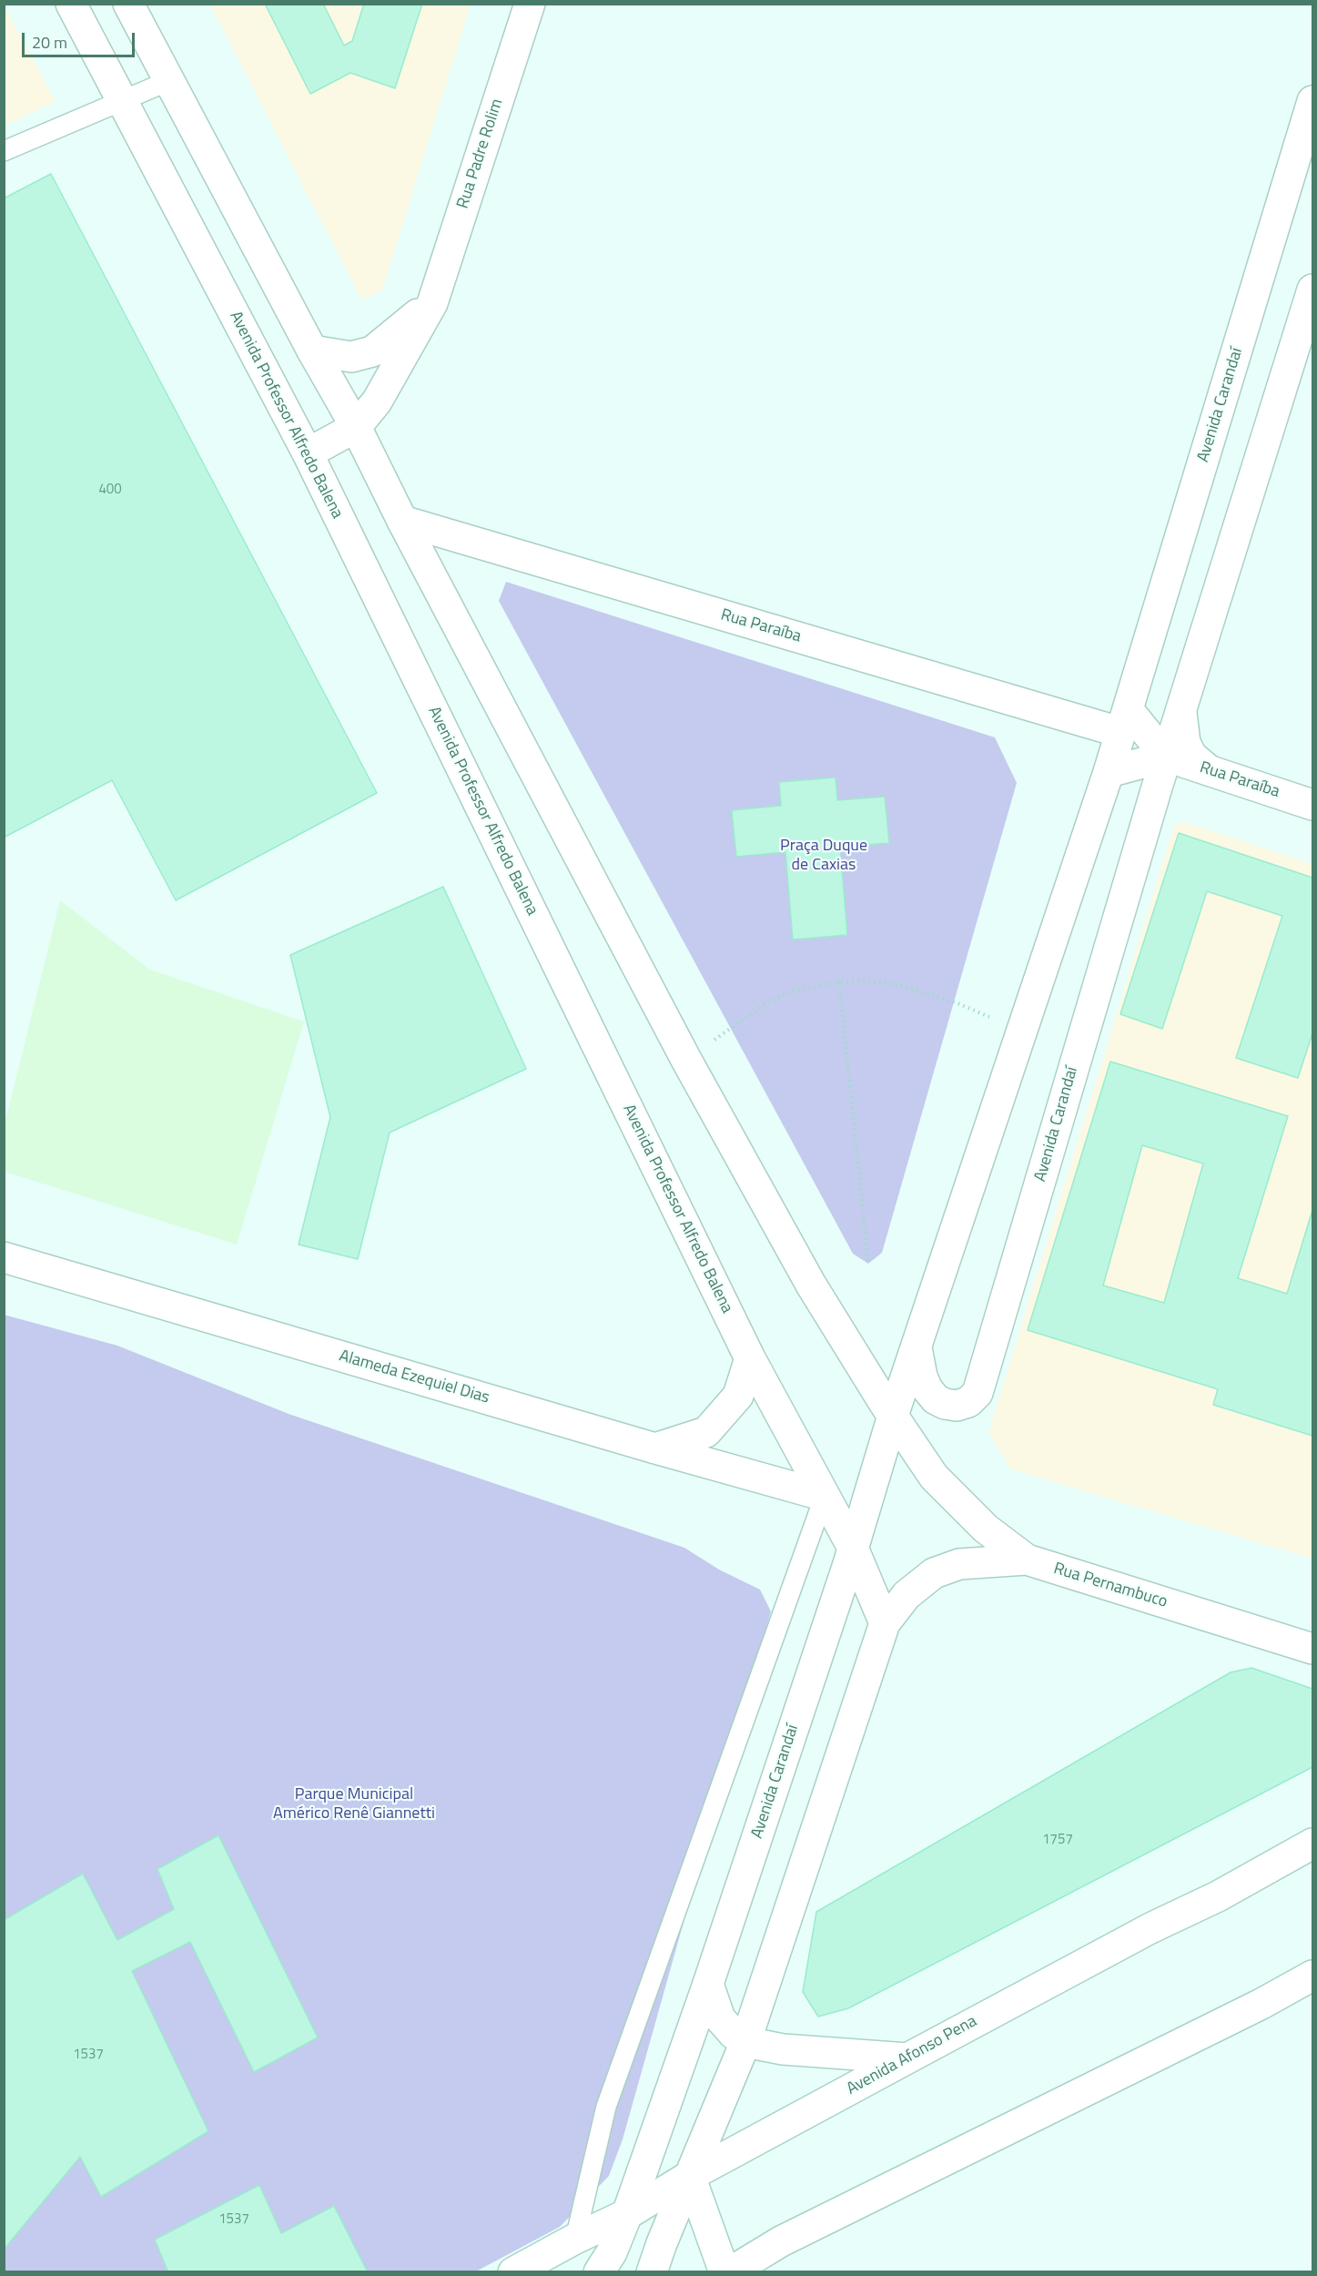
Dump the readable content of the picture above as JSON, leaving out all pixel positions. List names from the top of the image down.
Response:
{
  "streets": {
    "street": [
      "Rua Padre Rolim",
      "Avenida Carandaí",
      "Avenida Professor Alfredo Balena",
      "Rua Paraíba",
      "Alameda Ezequiel Dias",
      "Rua Pernambuco",
      "Avenida Afonso Pena"
    ]
  },
  "crossings": [
    ["Avenida Carandaí", "Avenida Professor Alfredo Balena"],
    ["Avenida Carandaí", "Rua Paraíba"],
    ["Avenida Carandaí", "Rua Pernambuco"],
    ["Avenida Carandaí", "Avenida Afonso Pena"],
    ["Avenida Professor Alfredo Balena", "Alameda Ezequiel Dias"]
  ],
  "parks": ["Praça Duque de Caxias", "Parque Municipal Américo Renê Giannetti"],
  "house_numbers": [
    "400",
    "1757",
    "1537",
    "1537"
  ],
  "scale_bar": "20 m"
}
